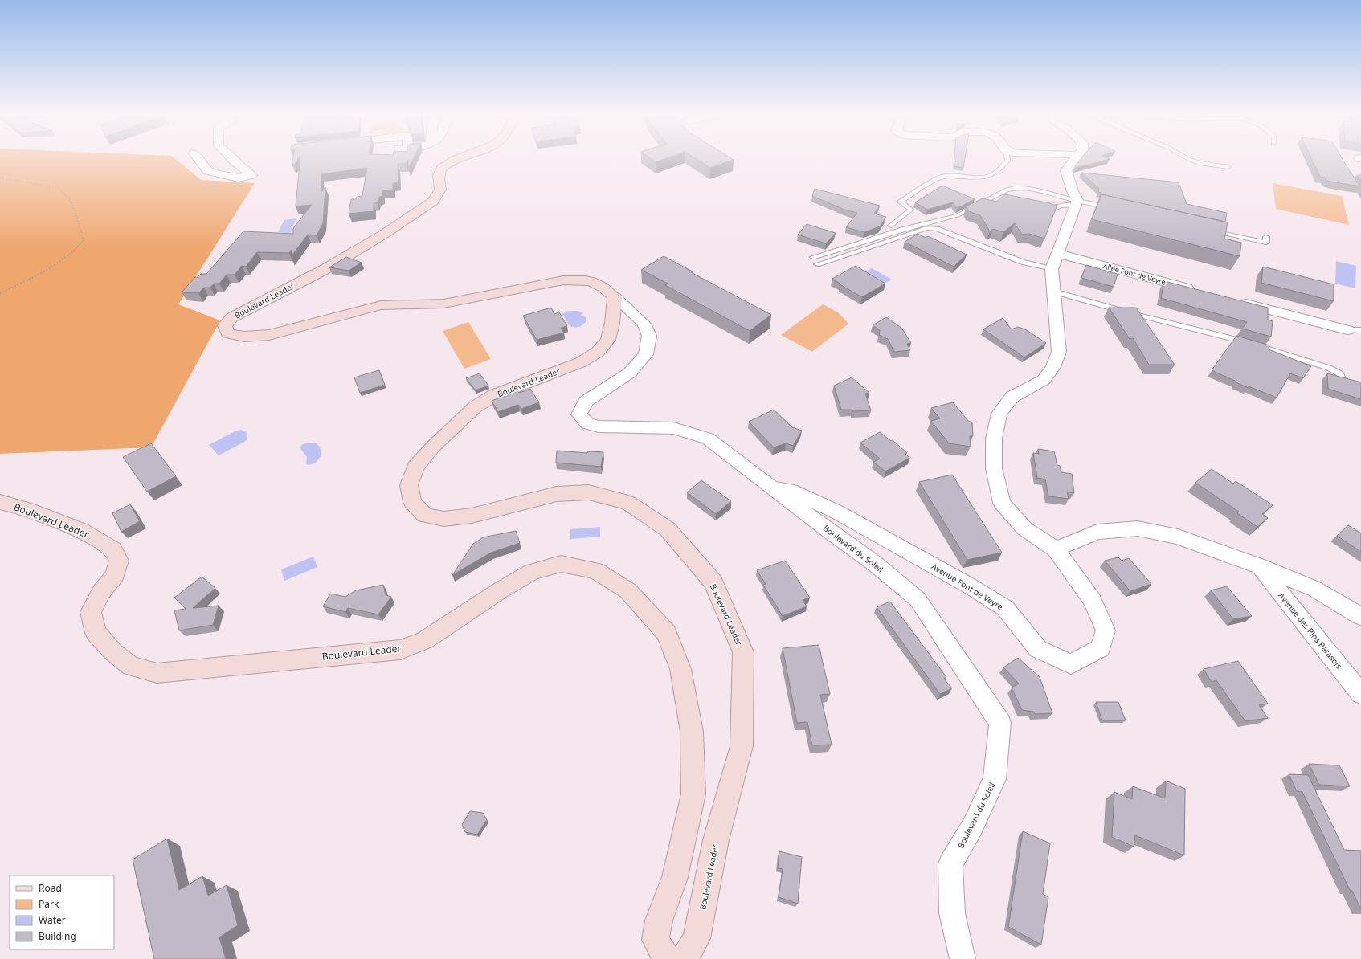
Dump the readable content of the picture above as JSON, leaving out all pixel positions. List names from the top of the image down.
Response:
{
  "streets": {
    "street": [
      "Allée Font de Veyre",
      "Boulevard Leader",
      "Boulevard du Soleil",
      "Avenue Font de Veyre",
      "Avenue des Pins Parasols"
    ]
  },
  "crossings": [
    ["Allée Font de Veyre", "Avenue Font de Veyre"],
    ["Boulevard Leader", "Boulevard du Soleil"],
    ["Boulevard du Soleil", "Avenue Font de Veyre"]
  ],
  "legend": [
    "Road",
    "Park",
    "Water",
    "Building"
  ]
}
